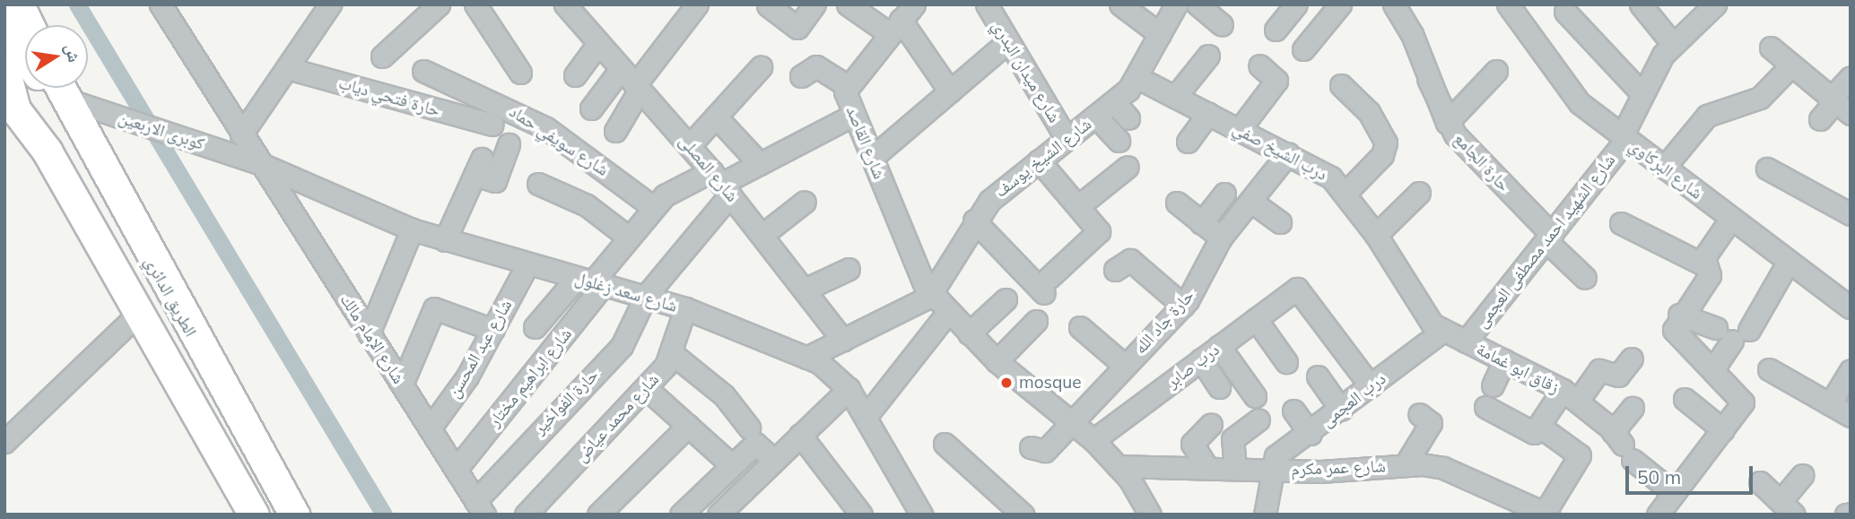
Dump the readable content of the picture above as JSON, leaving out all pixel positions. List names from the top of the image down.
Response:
{
  "streets": {
    "highway": ["الطريق الدائري"],
    "street": [
      "شارع ميدان البدري",
      "حارة فتحي دياب",
      "كوبرى الاربعين",
      "شارع سويفي حماد",
      "شارع القاصد",
      "درب الشيخ صفي",
      "شارع الشيخ يوسف",
      "حارة الجامع",
      "شارع المصلى",
      "شارع البركاوي",
      "شارع الشهيد احمد مصطفى العجمى",
      "شارع سعد زغلول",
      "حارة جاد الله",
      "شارع الإمام مالك",
      "شارع عبد المحسن",
      "درب صابر",
      "زقاق ابو غمامة",
      "شارع ابراهيم مختار",
      "درب العجمى",
      "حارة الفواخير",
      "شارع محمد عياض",
      "شارع عمر مكرم"
    ]
  },
  "crossings": [
    ["شارع ميدان البدري", "شارع الشيخ يوسف"],
    ["كوبرى الاربعين", "شارع سعد زغلول"],
    ["كوبرى الاربعين", "شارع الإمام مالك"],
    ["شارع القاصد", "شارع الشيخ يوسف"],
    ["شارع القاصد", "حارة جاد الله"],
    ["شارع القاصد", "درب صابر"],
    ["شارع القاصد", "شارع عمر مكرم"],
    ["درب الشيخ صفي", "شارع الشيخ يوسف"],
    ["درب الشيخ صفي", "شارع الشهيد احمد مصطفى العجمى"],
    ["درب الشيخ صفي", "حارة جاد الله"],
    ["درب الشيخ صفي", "زقاق ابو غمامة"],
    ["درب الشيخ صفي", "درب العجمى"],
    ["حارة الجامع", "شارع الشهيد احمد مصطفى العجمى"],
    ["شارع المصلى", "حارة الفواخير"],
    ["شارع البركاوي", "شارع الشهيد احمد مصطفى العجمى"],
    ["شارع الشهيد احمد مصطفى العجمى", "زقاق ابو غمامة"],
    ["شارع سعد زغلول", "شارع الإمام مالك"],
    ["شارع سعد زغلول", "شارع عبد المحسن"],
    ["شارع سعد زغلول", "شارع ابراهيم مختار"],
    ["شارع سعد زغلول", "حارة الفواخير"],
    ["شارع سعد زغلول", "شارع محمد عياض"],
    ["شارع الإمام مالك", "شارع عبد المحسن"],
    ["شارع الإمام مالك", "شارع ابراهيم مختار"],
    ["شارع الإمام مالك", "حارة الفواخير"],
    ["درب صابر", "درب العجمى"],
    ["درب العجمى", "شارع عمر مكرم"]
  ],
  "places": ["mosque"],
  "scale_bar": "50 m",
  "north": "right"
}
